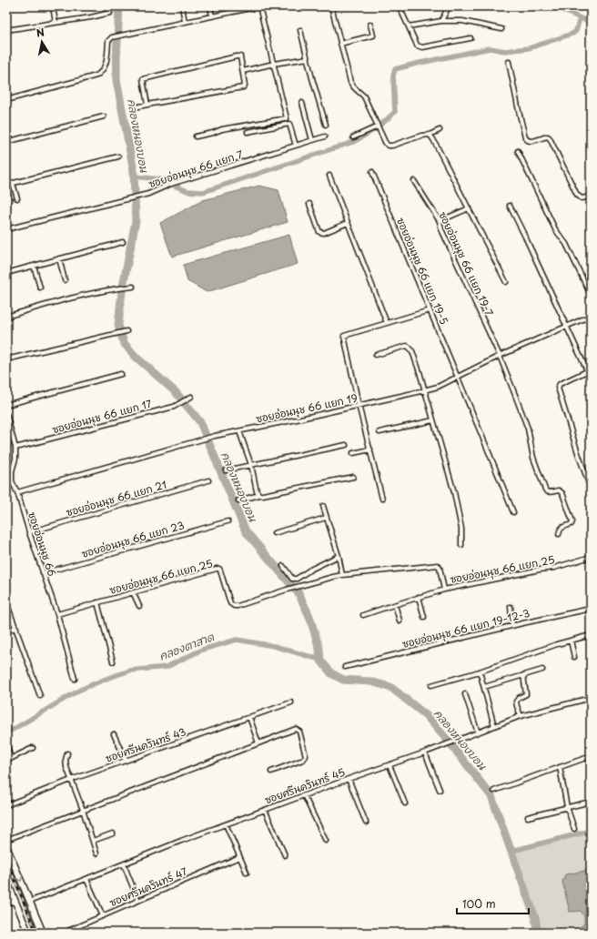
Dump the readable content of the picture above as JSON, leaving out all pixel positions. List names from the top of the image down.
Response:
{
  "streets": {
    "street": [
      "ซอยอ่อนนุช 66 แยก 7",
      "ซอยอ่อนนุช 66 แยก 19-7",
      "ซอยอ่อนนุช 66 แยก 19-5",
      "ซอยอ่อนนุช 66 แยก 19",
      "ซอยอ่อนนุช 66 แยก 17",
      "ซอยอ่อนนุช 66 แยก 21",
      "ซอยอ่อนนุช 66 แยก 23",
      "ซอยอ่อนนุช 66",
      "ซอยอ่อนนุช 66 แยก 25",
      "ซอยอ่อนนุช 66 แยก 19-12-3",
      "ซอยศรีนครินทร์ 43",
      "ซอยศรีนครินทร์ 45",
      "ซอยศรีนครินทร์ 47"
    ]
  },
  "crossings": [
    ["ซอยอ่อนนุช 66 แยก 19-7", "ซอยอ่อนนุช 66 แยก 19"],
    ["ซอยอ่อนนุช 66 แยก 19-5", "ซอยอ่อนนุช 66 แยก 19"],
    ["ซอยอ่อนนุช 66 แยก 19", "ซอยอ่อนนุช 66"],
    ["ซอยอ่อนนุช 66 แยก 17", "ซอยอ่อนนุช 66"],
    ["ซอยอ่อนนุช 66 แยก 21", "ซอยอ่อนนุช 66"],
    ["ซอยอ่อนนุช 66 แยก 23", "ซอยอ่อนนุช 66"],
    ["ซอยอ่อนนุช 66", "ซอยอ่อนนุช 66 แยก 25"]
  ],
  "water": ["คลองหนองบอน", "คลองตาสาด"],
  "scale_bar": "100 m",
  "north": "top"
}
